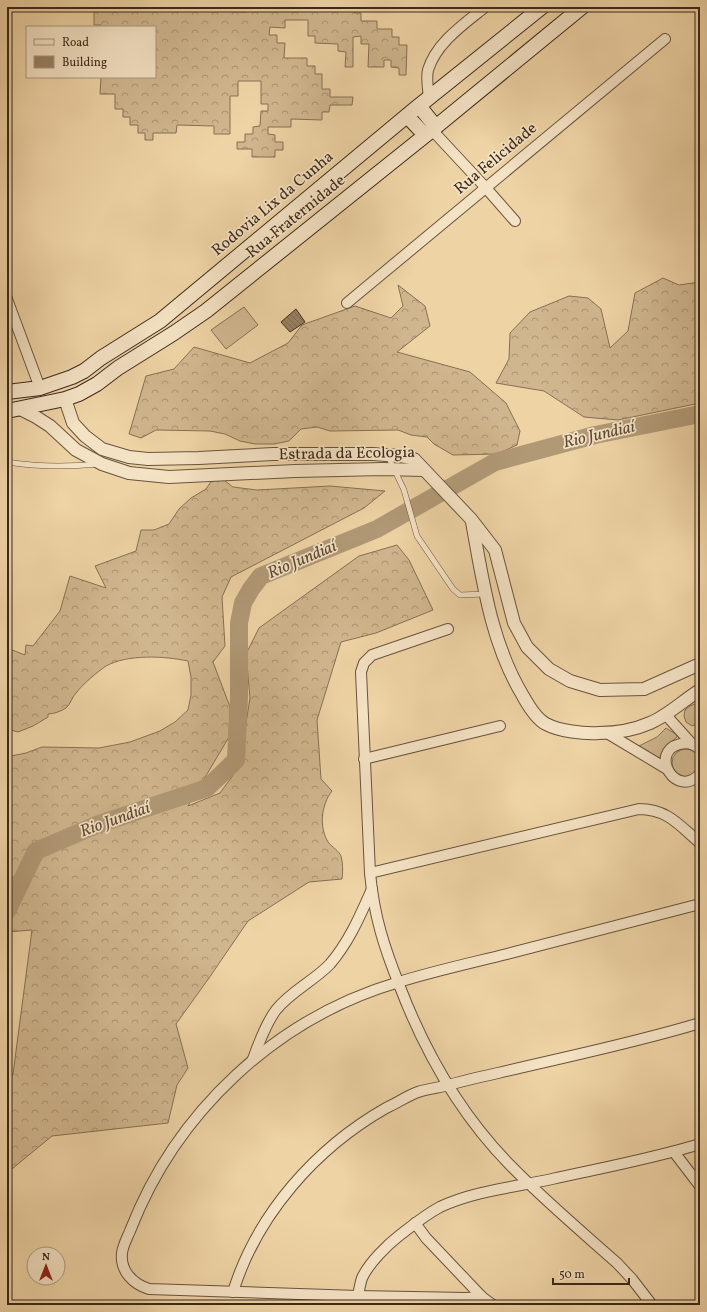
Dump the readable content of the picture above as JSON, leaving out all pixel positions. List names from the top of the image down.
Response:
{
  "streets": {
    "main road": ["Rodovia Lix da Cunha", "Rua Fraternidade"],
    "street": ["Rua Felicidade", "Estrada da Ecologia"]
  },
  "crossings": [
    ["Rua Fraternidade", "Estrada da Ecologia"]
  ],
  "water": ["Rio Jundiaí"],
  "legend": ["Road", "Building"],
  "scale_bar": "50 m",
  "north": "top"
}
